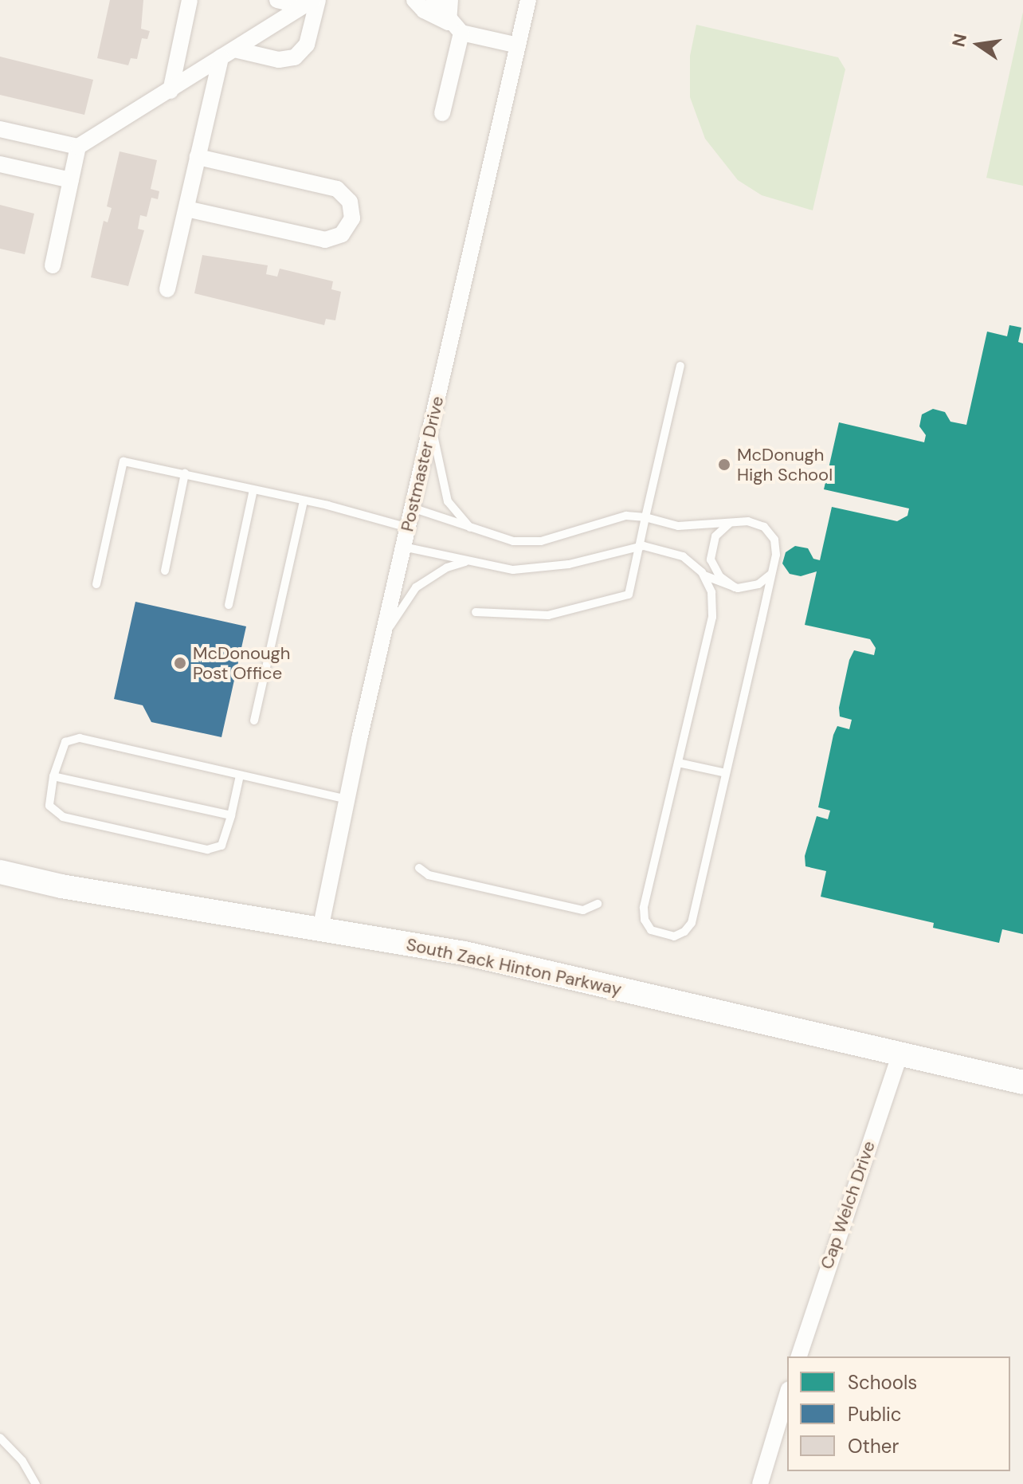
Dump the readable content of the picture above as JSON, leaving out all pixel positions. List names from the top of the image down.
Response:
{
  "streets": {
    "main road": ["South Zack Hinton Parkway"],
    "street": ["Postmaster Drive", "Cap Welch Drive"]
  },
  "crossings": [
    ["Postmaster Drive", "South Zack Hinton Parkway"],
    ["South Zack Hinton Parkway", "Cap Welch Drive"]
  ],
  "places": ["McDonugh High School", "McDonough Post Office"],
  "legend": ["Schools", "Public", "Other"],
  "north": "left"
}
